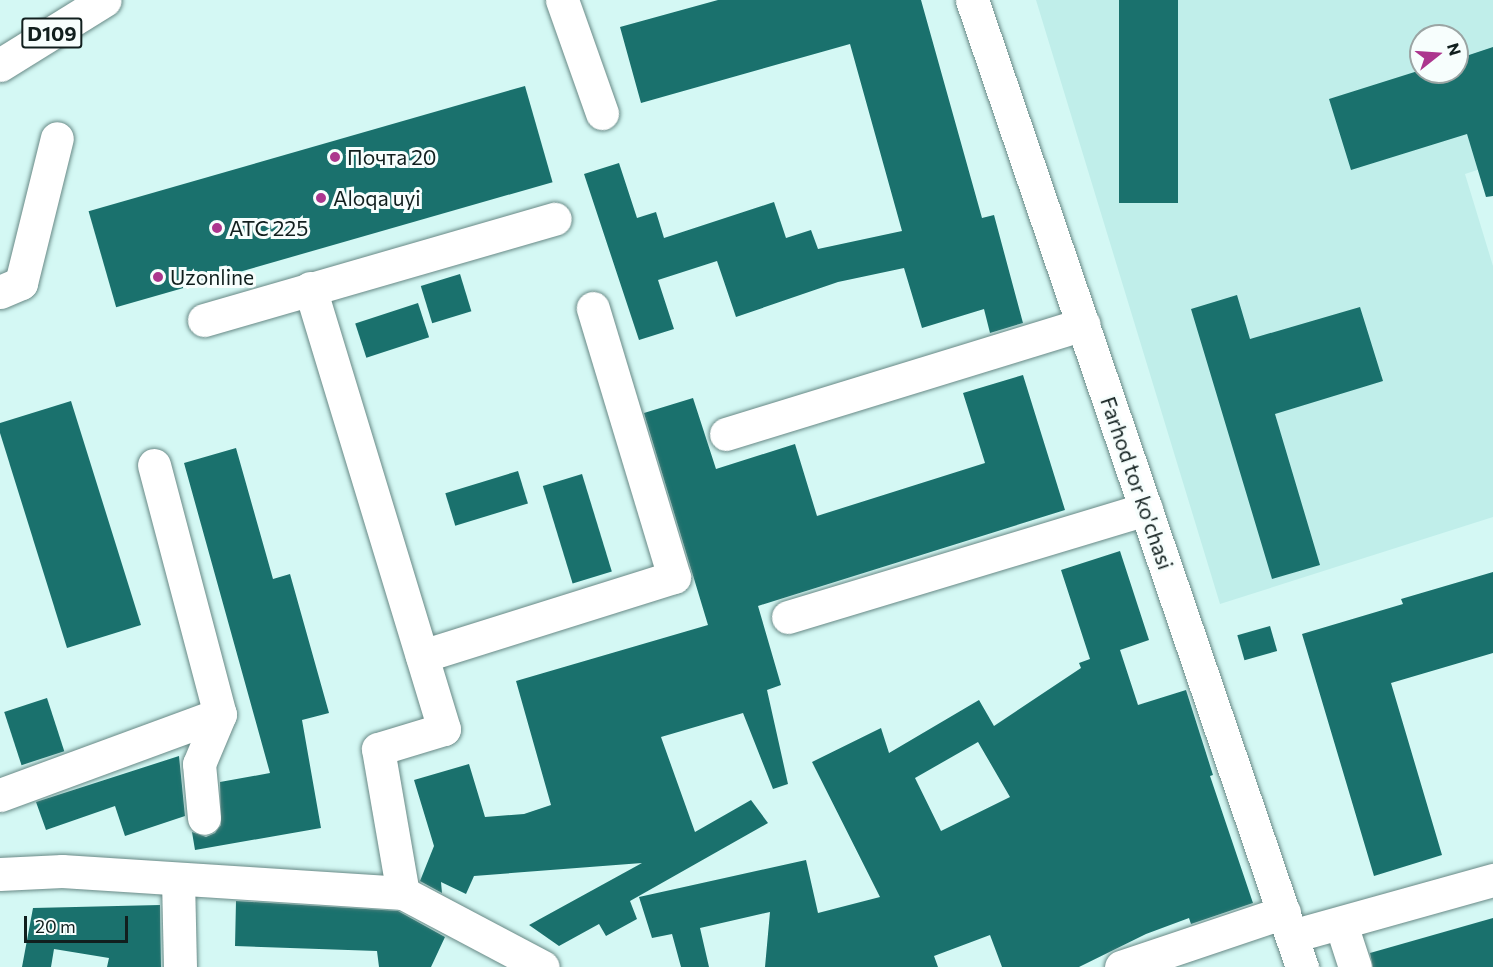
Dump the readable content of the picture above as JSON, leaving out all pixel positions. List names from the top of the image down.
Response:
{
  "streets": {
    "street": ["D109", "Farhod tor ko'chasi"]
  },
  "places": [
    "Почта 20",
    "Aloqa uyi",
    "АТС 225",
    "Uzonline"
  ],
  "scale_bar": "20 m",
  "north": "right"
}
